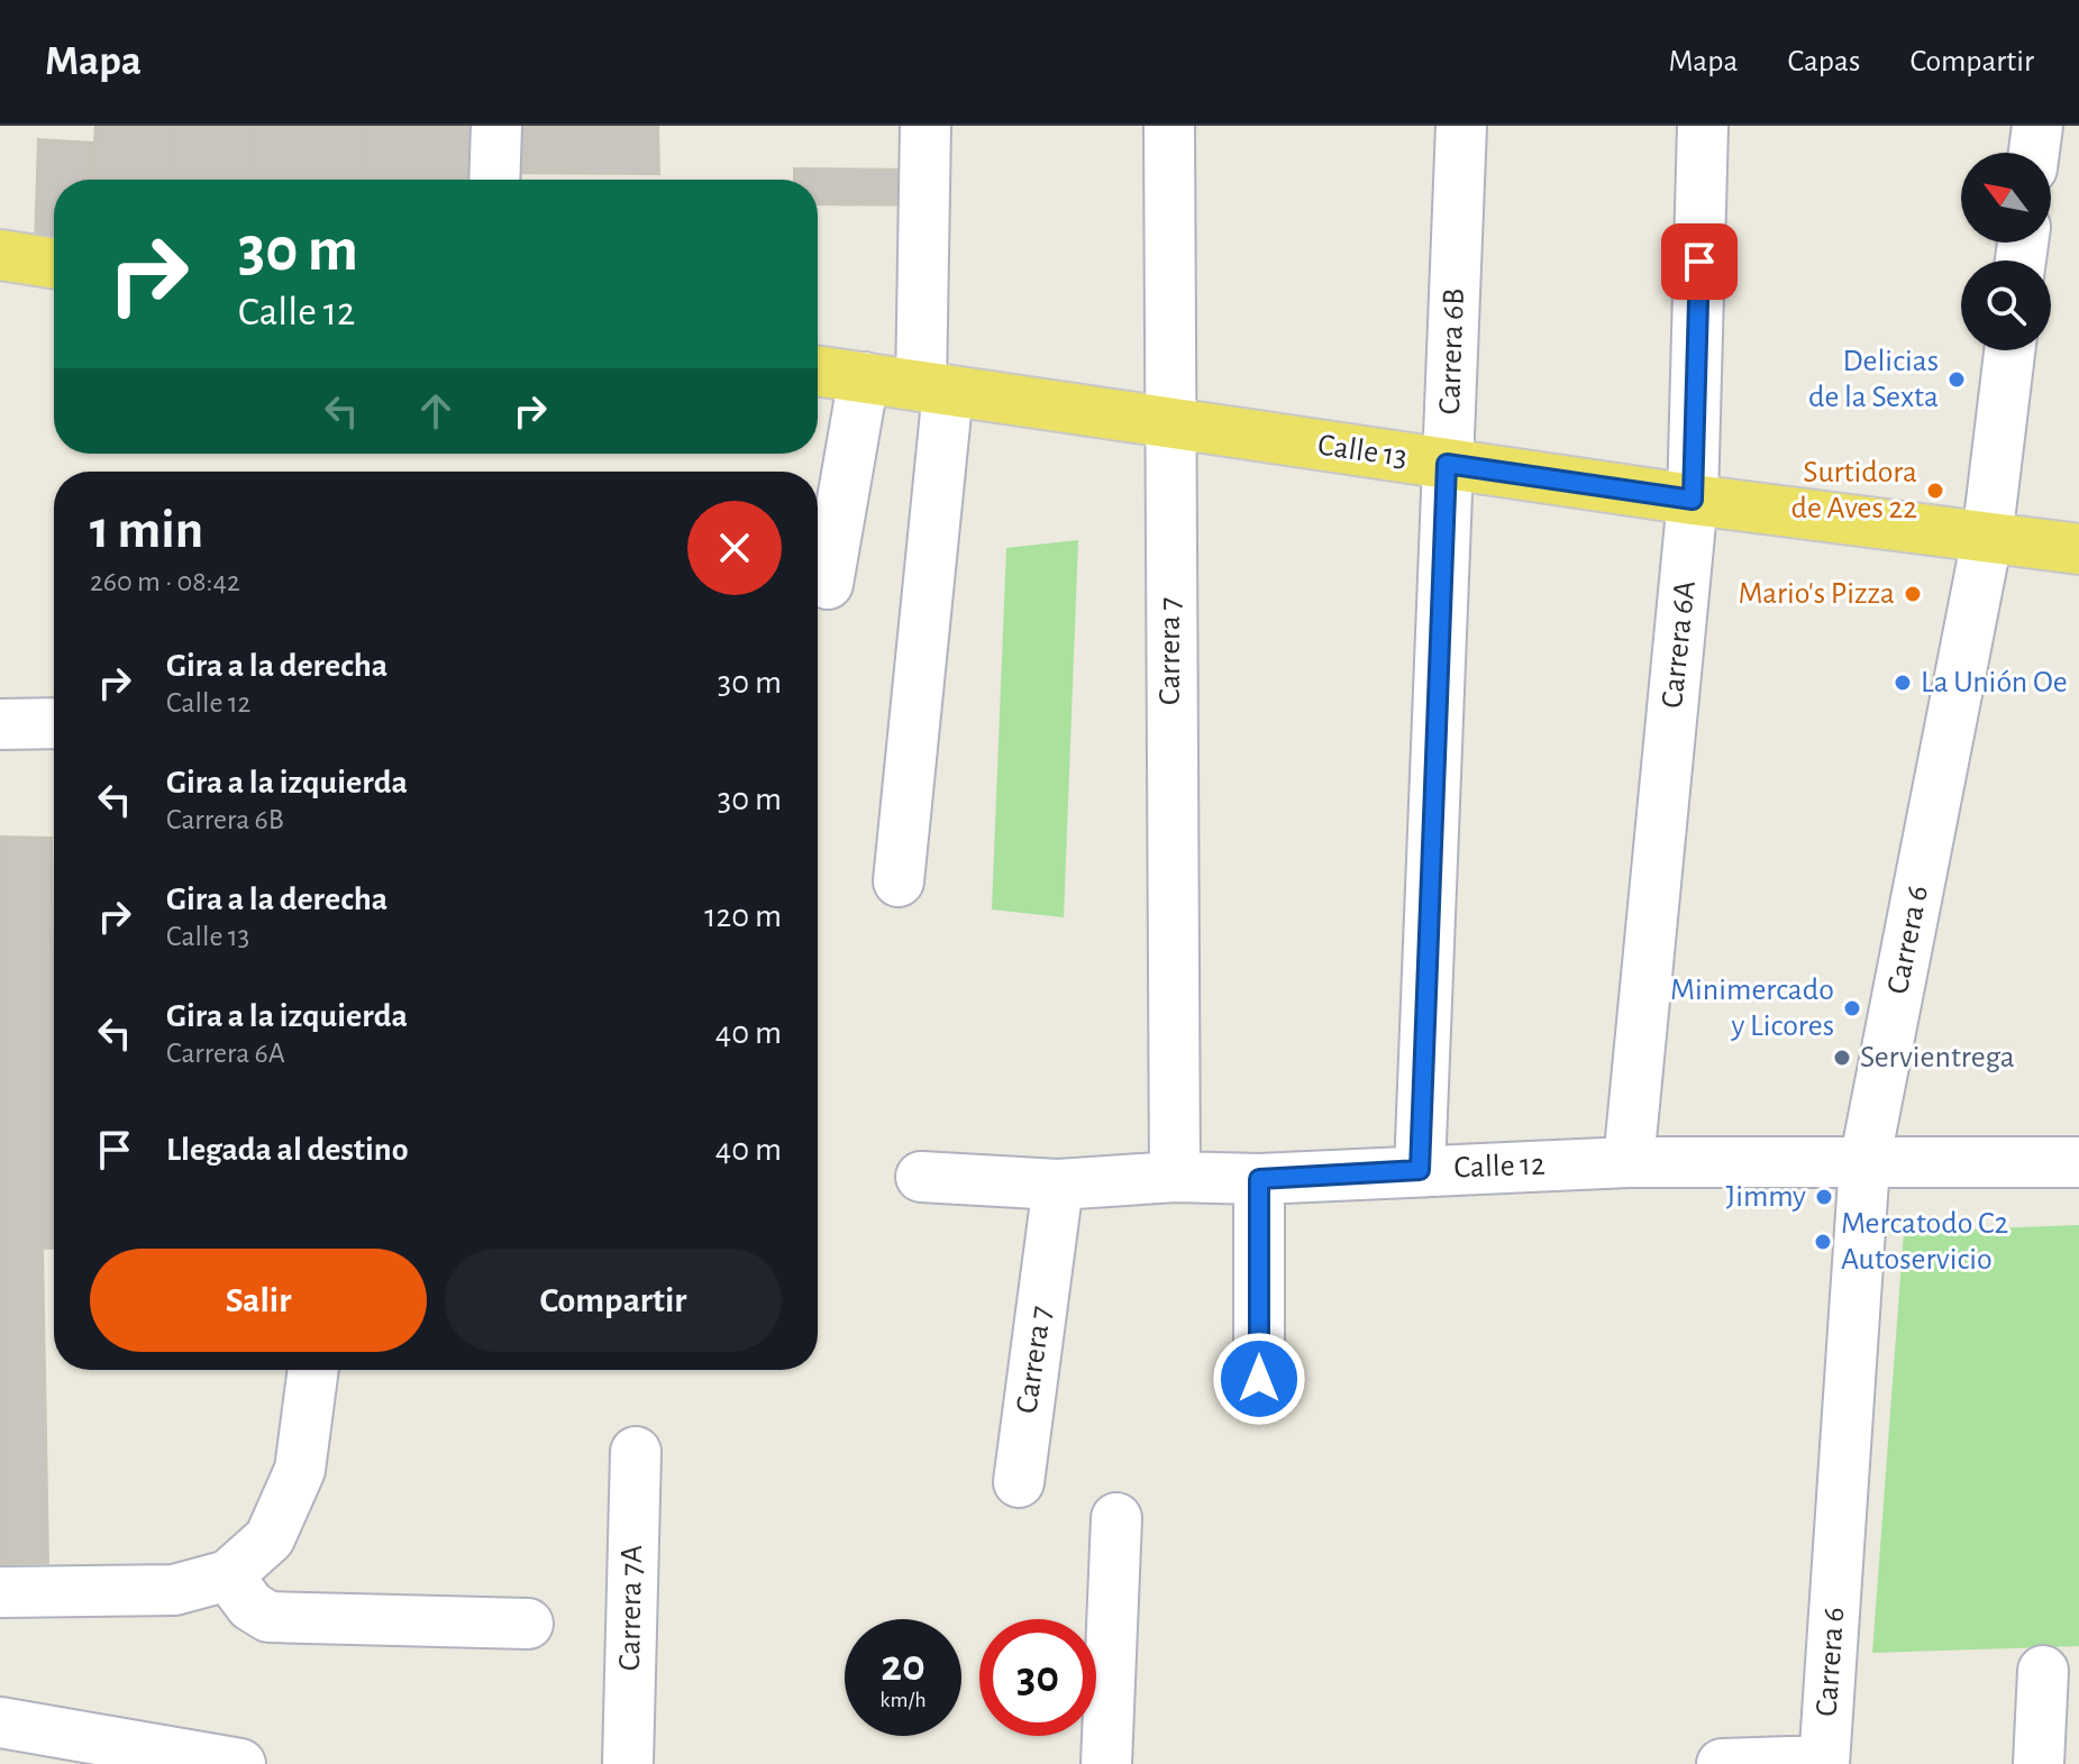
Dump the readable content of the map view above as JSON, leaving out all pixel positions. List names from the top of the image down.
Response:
{
  "streets": {
    "main road": ["Calle 13"],
    "street": [
      "Carrera 6B",
      "Carrera 6A",
      "Carrera 7",
      "Carrera 6",
      "Calle 12",
      "Carrera 7A"
    ]
  },
  "crossings": [
    ["Carrera 6B", "Calle 13"],
    ["Carrera 6B", "Calle 12"],
    ["Calle 13", "Carrera 6A"],
    ["Calle 13", "Carrera 7"],
    ["Calle 13", "Carrera 6"],
    ["Carrera 6A", "Calle 12"],
    ["Carrera 7", "Calle 12"],
    ["Carrera 6", "Calle 12"]
  ],
  "places": [
    "Delicias de la Sexta",
    "Surtidora de Aves 22",
    "Mario's Pizza",
    "La Unión Oe",
    "Minimercado y Licores",
    "Servientrega",
    "Jimmy",
    "Mercatodo C2 Autoservicio"
  ],
  "north": "top left",
  "page": {
    "header": "Mapa",
    "nav": ["Mapa", "Capas", "Compartir"],
    "turn": ["30 m", "Calle 12"],
    "heading": ["1 min", "260 m · 08:42"],
    "list": [
      {
        "name": "Gira a la derecha",
        "note": "Calle 12",
        "value": "30 m"
      },
      {
        "name": "Gira a la izquierda",
        "note": "Carrera 6B",
        "value": "30 m"
      },
      {
        "name": "Gira a la derecha",
        "note": "Calle 13",
        "value": "120 m"
      },
      {
        "name": "Gira a la izquierda",
        "note": "Carrera 6A",
        "value": "40 m"
      },
      {
        "name": "Llegada al destino",
        "value": "40 m"
      }
    ],
    "buttons": ["Salir", "Compartir"],
    "speed": "20 km/h",
    "limit": "30"
  }
}
